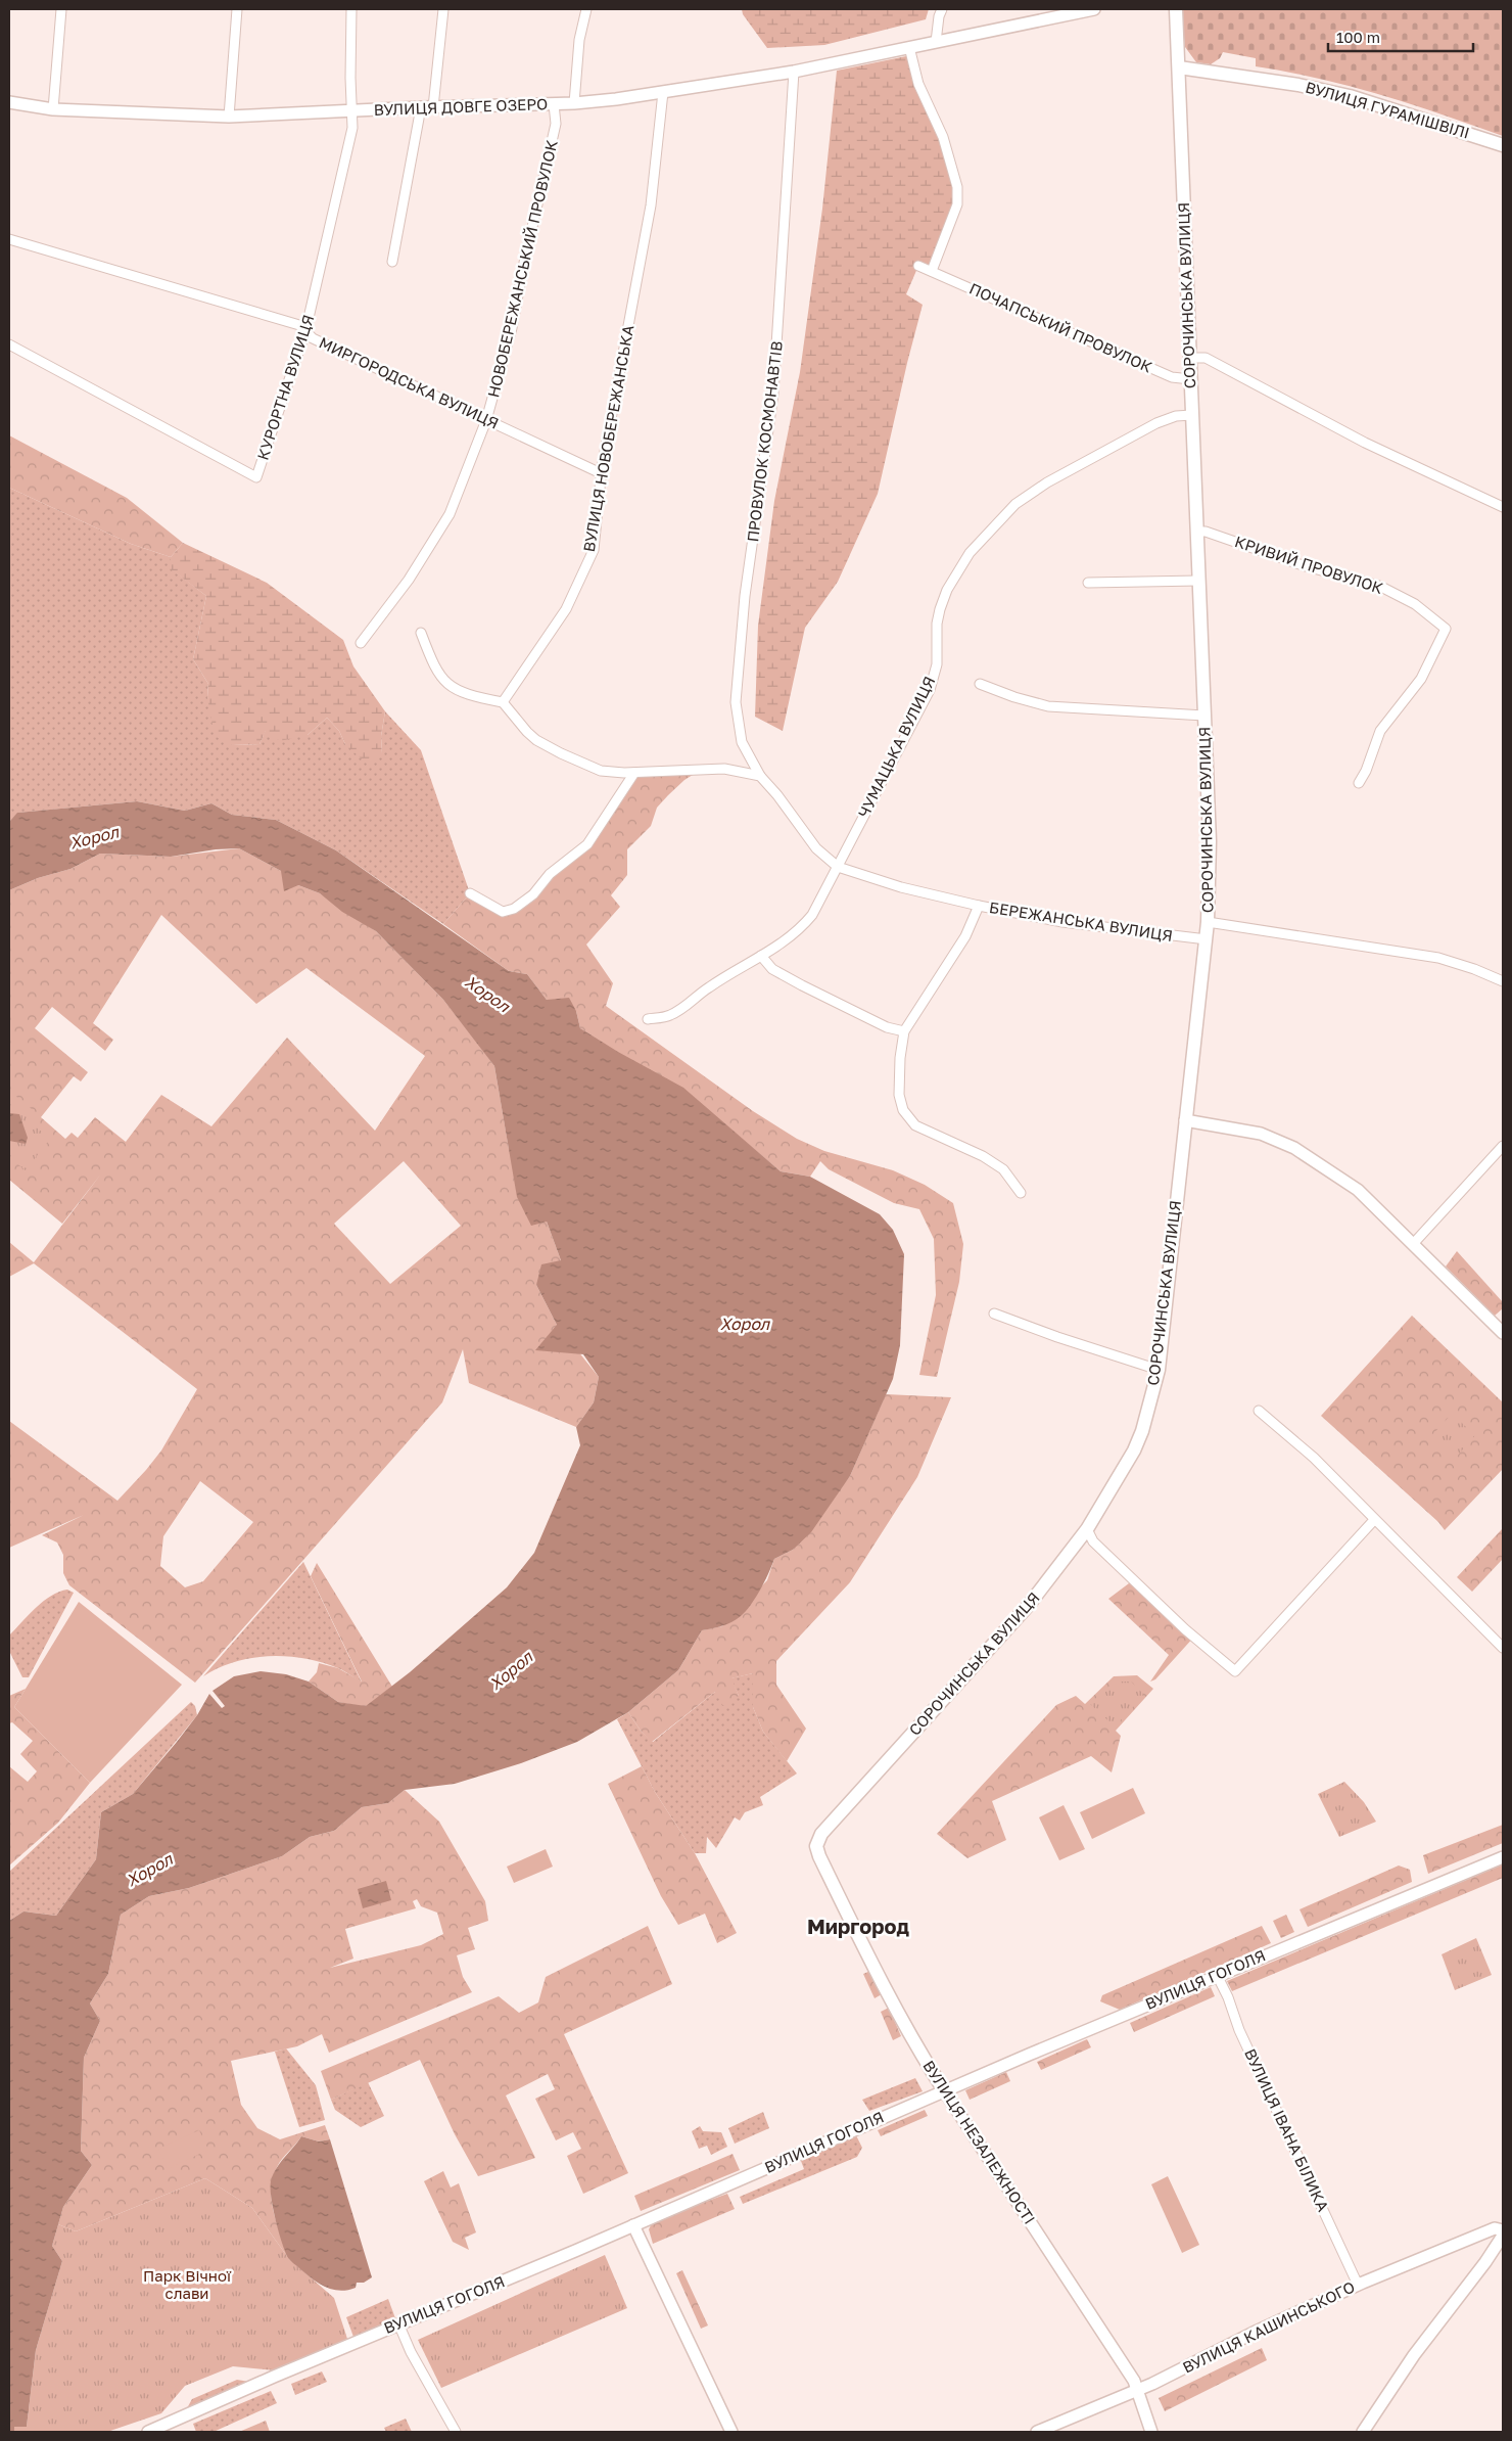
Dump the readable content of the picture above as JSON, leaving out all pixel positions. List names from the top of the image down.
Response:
{
  "streets": {
    "main road": ["ВУЛИЦЯ ГУРАМІШВІЛІ", "СОРОЧИНСЬКА ВУЛИЦЯ", "ВУЛИЦЯ НЕЗАЛЕЖНОСТІ"],
    "street": [
      "ВУЛИЦЯ ДОВГЕ ОЗЕРО",
      "НОВОБЕРЕЖАНСЬКИЙ ПРОВУЛОК",
      "ПОЧАПСЬКИЙ ПРОВУЛОК",
      "МИРГОРОДСЬКА ВУЛИЦЯ",
      "КУРОРТНА ВУЛИЦЯ",
      "ВУЛИЦЯ НОВОБЕРЕЖАНСЬКА",
      "ПРОВУЛОК КОСМОНАВТІВ",
      "КРИВИЙ ПРОВУЛОК",
      "ЧУМАЦЬКА ВУЛИЦЯ",
      "БЕРЕЖАНСЬКА ВУЛИЦЯ",
      "ВУЛИЦЯ ГОГОЛЯ",
      "ВУЛИЦЯ ІВАНА БІЛИКА",
      "ВУЛИЦЯ КАШИНСЬКОГО"
    ]
  },
  "crossings": [
    ["ВУЛИЦЯ ДОВГЕ ОЗЕРО", "НОВОБЕРЕЖАНСЬКИЙ ПРОВУЛОК"],
    ["ВУЛИЦЯ ДОВГЕ ОЗЕРО", "КУРОРТНА ВУЛИЦЯ"],
    ["ВУЛИЦЯ ДОВГЕ ОЗЕРО", "ВУЛИЦЯ НОВОБЕРЕЖАНСЬКА"],
    ["ВУЛИЦЯ ДОВГЕ ОЗЕРО", "ПРОВУЛОК КОСМОНАВТІВ"],
    ["ВУЛИЦЯ ГУРАМІШВІЛІ", "СОРОЧИНСЬКА ВУЛИЦЯ"],
    ["НОВОБЕРЕЖАНСЬКИЙ ПРОВУЛОК", "МИРГОРОДСЬКА ВУЛИЦЯ"],
    ["СОРОЧИНСЬКА ВУЛИЦЯ", "ПОЧАПСЬКИЙ ПРОВУЛОК"],
    ["СОРОЧИНСЬКА ВУЛИЦЯ", "КРИВИЙ ПРОВУЛОК"],
    ["СОРОЧИНСЬКА ВУЛИЦЯ", "ЧУМАЦЬКА ВУЛИЦЯ"],
    ["СОРОЧИНСЬКА ВУЛИЦЯ", "БЕРЕЖАНСЬКА ВУЛИЦЯ"],
    ["СОРОЧИНСЬКА ВУЛИЦЯ", "ВУЛИЦЯ НЕЗАЛЕЖНОСТІ"],
    ["МИРГОРОДСЬКА ВУЛИЦЯ", "КУРОРТНА ВУЛИЦЯ"],
    ["МИРГОРОДСЬКА ВУЛИЦЯ", "ВУЛИЦЯ НОВОБЕРЕЖАНСЬКА"],
    ["ПРОВУЛОК КОСМОНАВТІВ", "БЕРЕЖАНСЬКА ВУЛИЦЯ"],
    ["ЧУМАЦЬКА ВУЛИЦЯ", "БЕРЕЖАНСЬКА ВУЛИЦЯ"],
    ["ВУЛИЦЯ ГОГОЛЯ", "ВУЛИЦЯ ІВАНА БІЛИКА"],
    ["ВУЛИЦЯ ГОГОЛЯ", "ВУЛИЦЯ НЕЗАЛЕЖНОСТІ"],
    ["ВУЛИЦЯ ІВАНА БІЛИКА", "ВУЛИЦЯ КАШИНСЬКОГО"],
    ["ВУЛИЦЯ НЕЗАЛЕЖНОСТІ", "ВУЛИЦЯ КАШИНСЬКОГО"]
  ],
  "districts": ["Миргород"],
  "water": ["Хорол"],
  "parks": ["Парк Вічної слави"],
  "scale_bar": "100 m"
}
